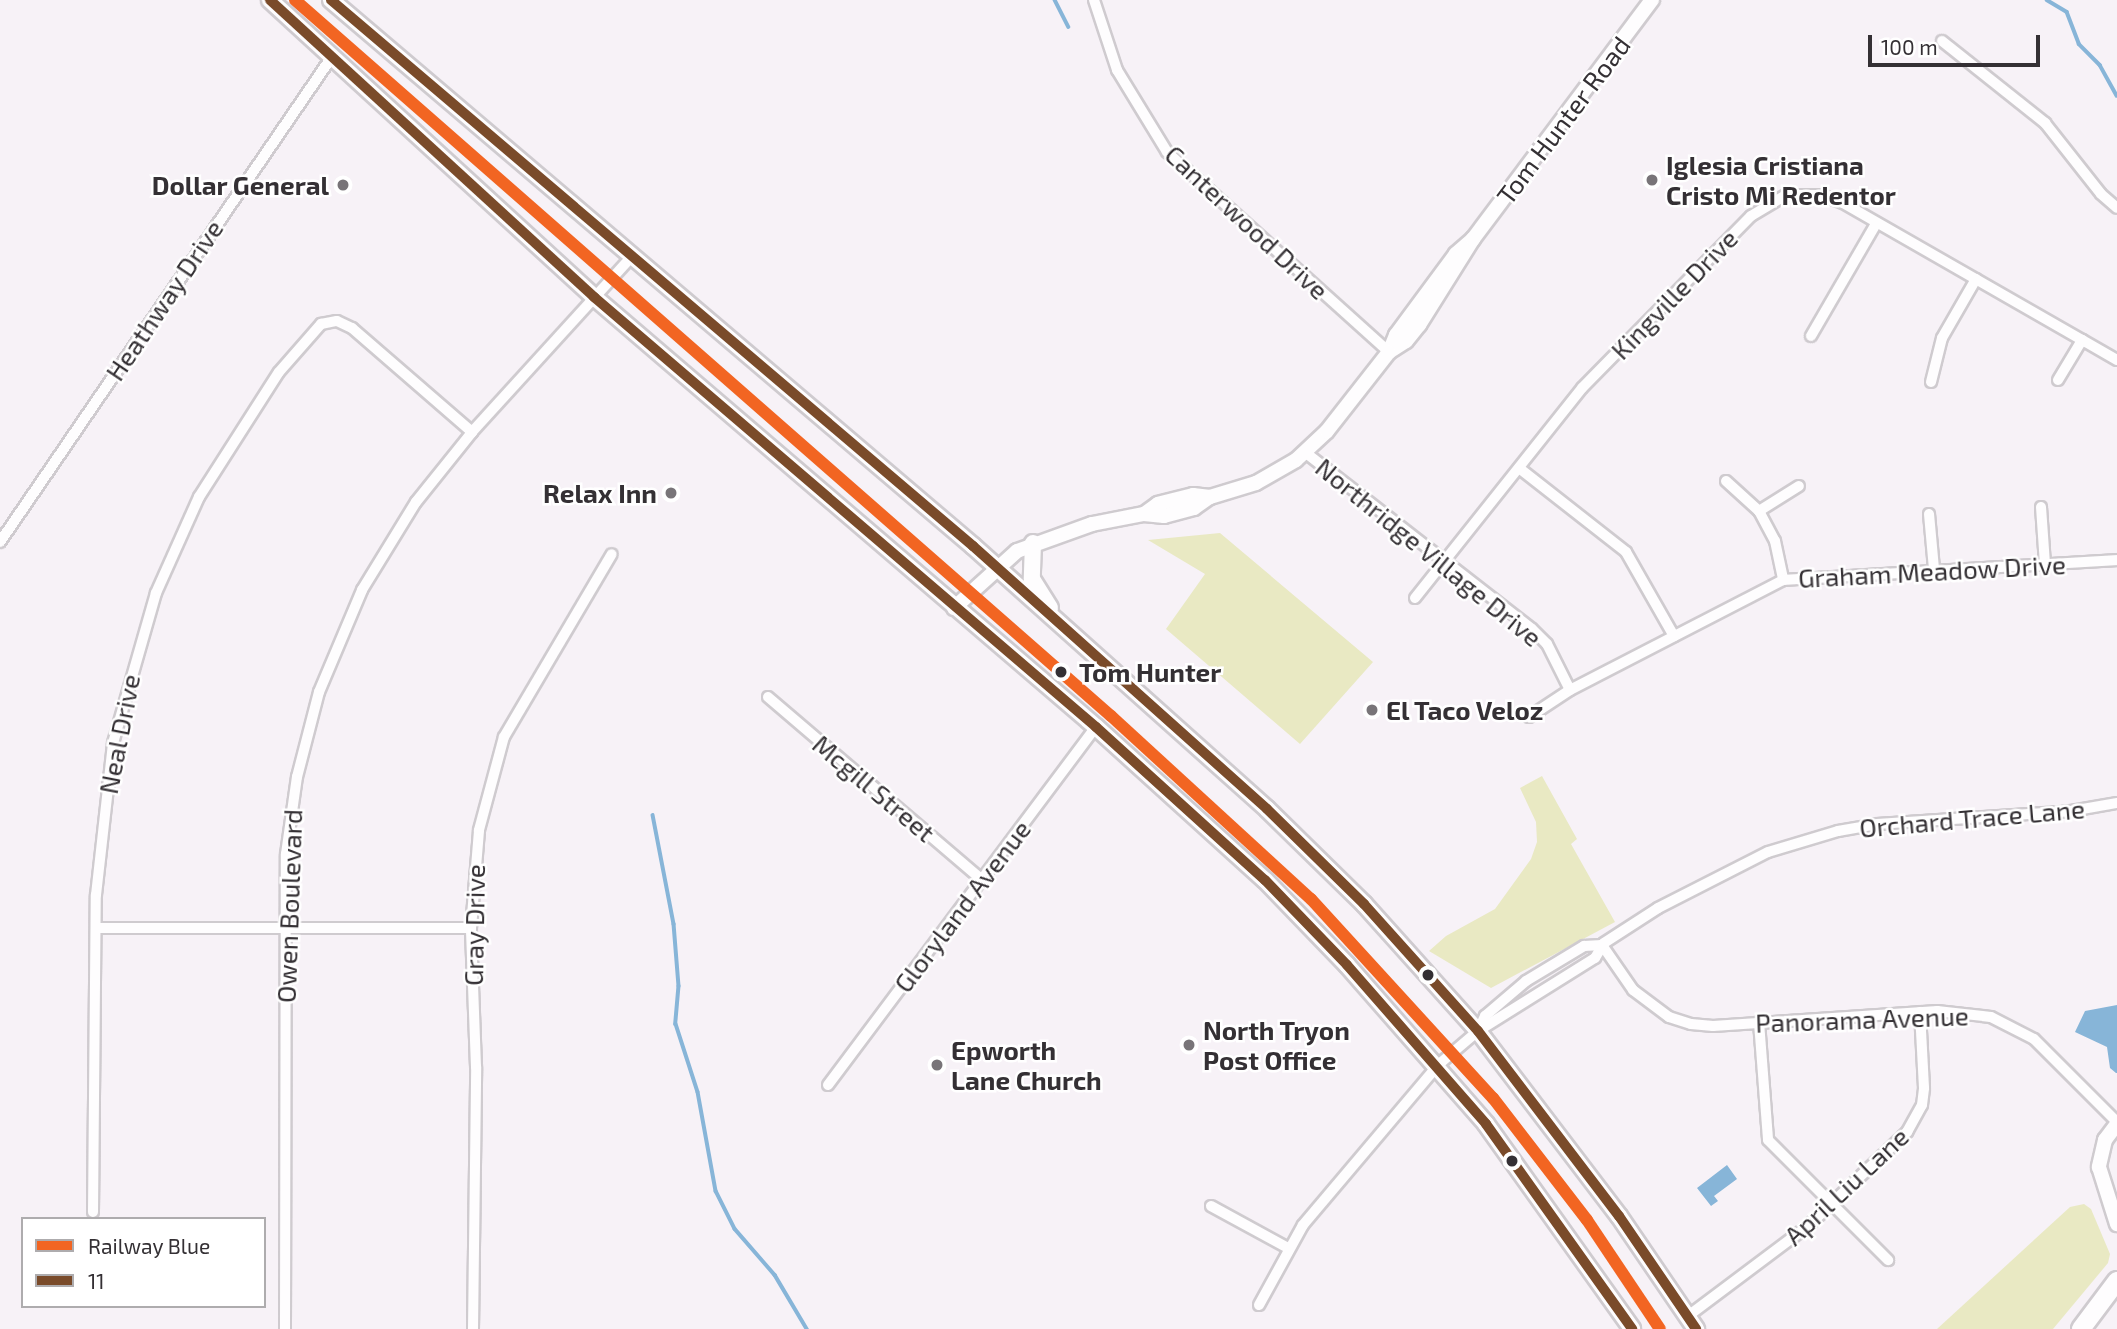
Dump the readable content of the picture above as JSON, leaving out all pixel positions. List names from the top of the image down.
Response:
{
  "streets": {
    "street": [
      "Tom Hunter Road",
      "Canterwood Drive",
      "Kingville Drive",
      "Heathway Drive",
      "Northridge Village Drive",
      "Graham Meadow Drive",
      "Neal Drive",
      "Mcgill Street",
      "Orchard Trace Lane",
      "Owen Boulevard",
      "Gloryland Avenue",
      "Gray Drive",
      "Panorama Avenue",
      "April Liu Lane"
    ]
  },
  "crossings": [
    ["Tom Hunter Road", "Canterwood Drive"],
    ["Tom Hunter Road", "Northridge Village Drive"],
    ["Kingville Drive", "Northridge Village Drive"],
    ["Northridge Village Drive", "Graham Meadow Drive"],
    ["Neal Drive", "Owen Boulevard"],
    ["Mcgill Street", "Gloryland Avenue"],
    ["Orchard Trace Lane", "Panorama Avenue"],
    ["Panorama Avenue", "April Liu Lane"]
  ],
  "places": [
    "Iglesia Cristiana Cristo Mi Redentor",
    "Dollar General",
    "Relax Inn",
    "Tom Hunter",
    "El Taco Veloz",
    "North Tryon Post Office",
    "Epworth Lane Church"
  ],
  "lines": ["rail line Blue", "transit line 11"],
  "legend": ["Railway Blue", "11"],
  "scale_bar": "100 m"
}
